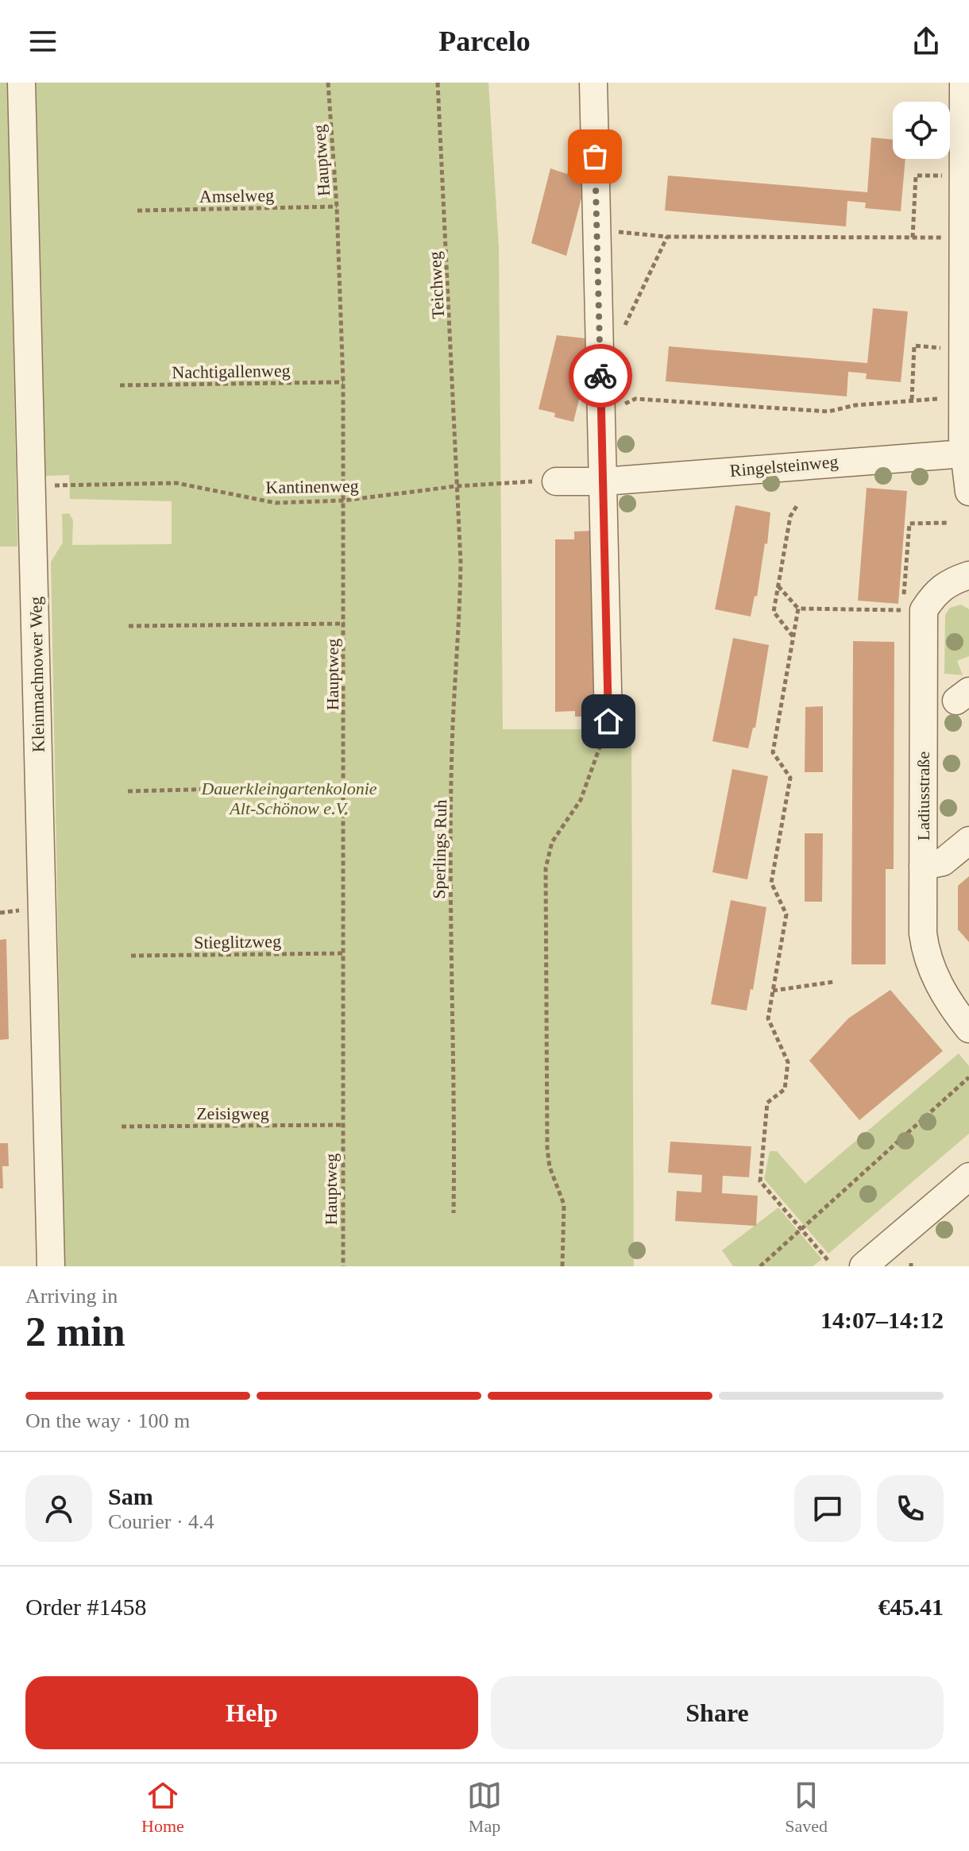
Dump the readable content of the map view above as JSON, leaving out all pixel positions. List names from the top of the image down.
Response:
{
  "streets": {
    "street": ["Ringelsteinweg", "Kleinmachnower Weg", "Ladiusstraße"],
    "path": [
      "Hauptweg",
      "Amselweg",
      "Teichweg",
      "Nachtigallenweg",
      "Kantinenweg",
      "Sperlings Ruh",
      "Stieglitzweg",
      "Zeisigweg"
    ]
  },
  "crossings": [
    ["Hauptweg", "Amselweg"],
    ["Hauptweg", "Nachtigallenweg"],
    ["Hauptweg", "Kantinenweg"],
    ["Hauptweg", "Stieglitzweg"],
    ["Hauptweg", "Zeisigweg"],
    ["Teichweg", "Kantinenweg"],
    ["Teichweg", "Sperlings Ruh"],
    ["Ringelsteinweg", "Kantinenweg"],
    ["Kantinenweg", "Kleinmachnower Weg"],
    ["Kantinenweg", "Sperlings Ruh"]
  ],
  "parks": ["Dauerkleingartenkolonie Alt-Schönow e.V."],
  "page": {
    "header": "Parcelo",
    "heading": ["2 min", "Arriving in", "14:07–14:12"],
    "panel": [
      "Sam",
      "Courier · 4.4",
      "Order #1458",
      "€45.41"
    ],
    "bar": "On the way · 100 m",
    "buttons": ["Help", "Share"],
    "tabs": ["Home", "Map", "Saved"]
  }
}
